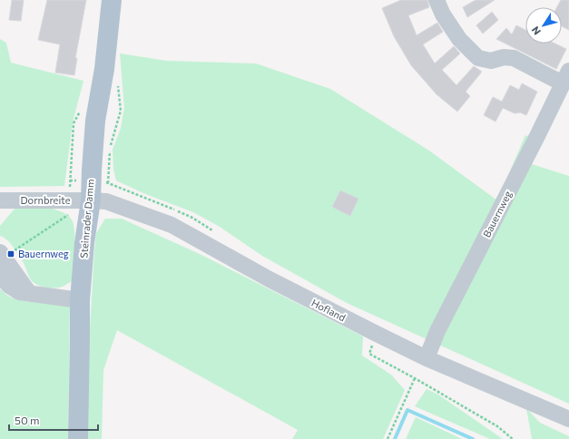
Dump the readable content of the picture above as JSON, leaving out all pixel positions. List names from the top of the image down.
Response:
{
  "streets": {
    "main road": ["Steinrader Damm"],
    "street": ["Dornbreite", "Bauernweg", "Hofland"]
  },
  "crossings": [
    ["Dornbreite", "Steinrader Damm"],
    ["Dornbreite", "Hofland"],
    ["Bauernweg", "Hofland"],
    ["Steinrader Damm", "Hofland"]
  ],
  "places": {
    "transit": ["Bauernweg"]
  },
  "scale_bar": "50 m",
  "north": "bottom left"
}
